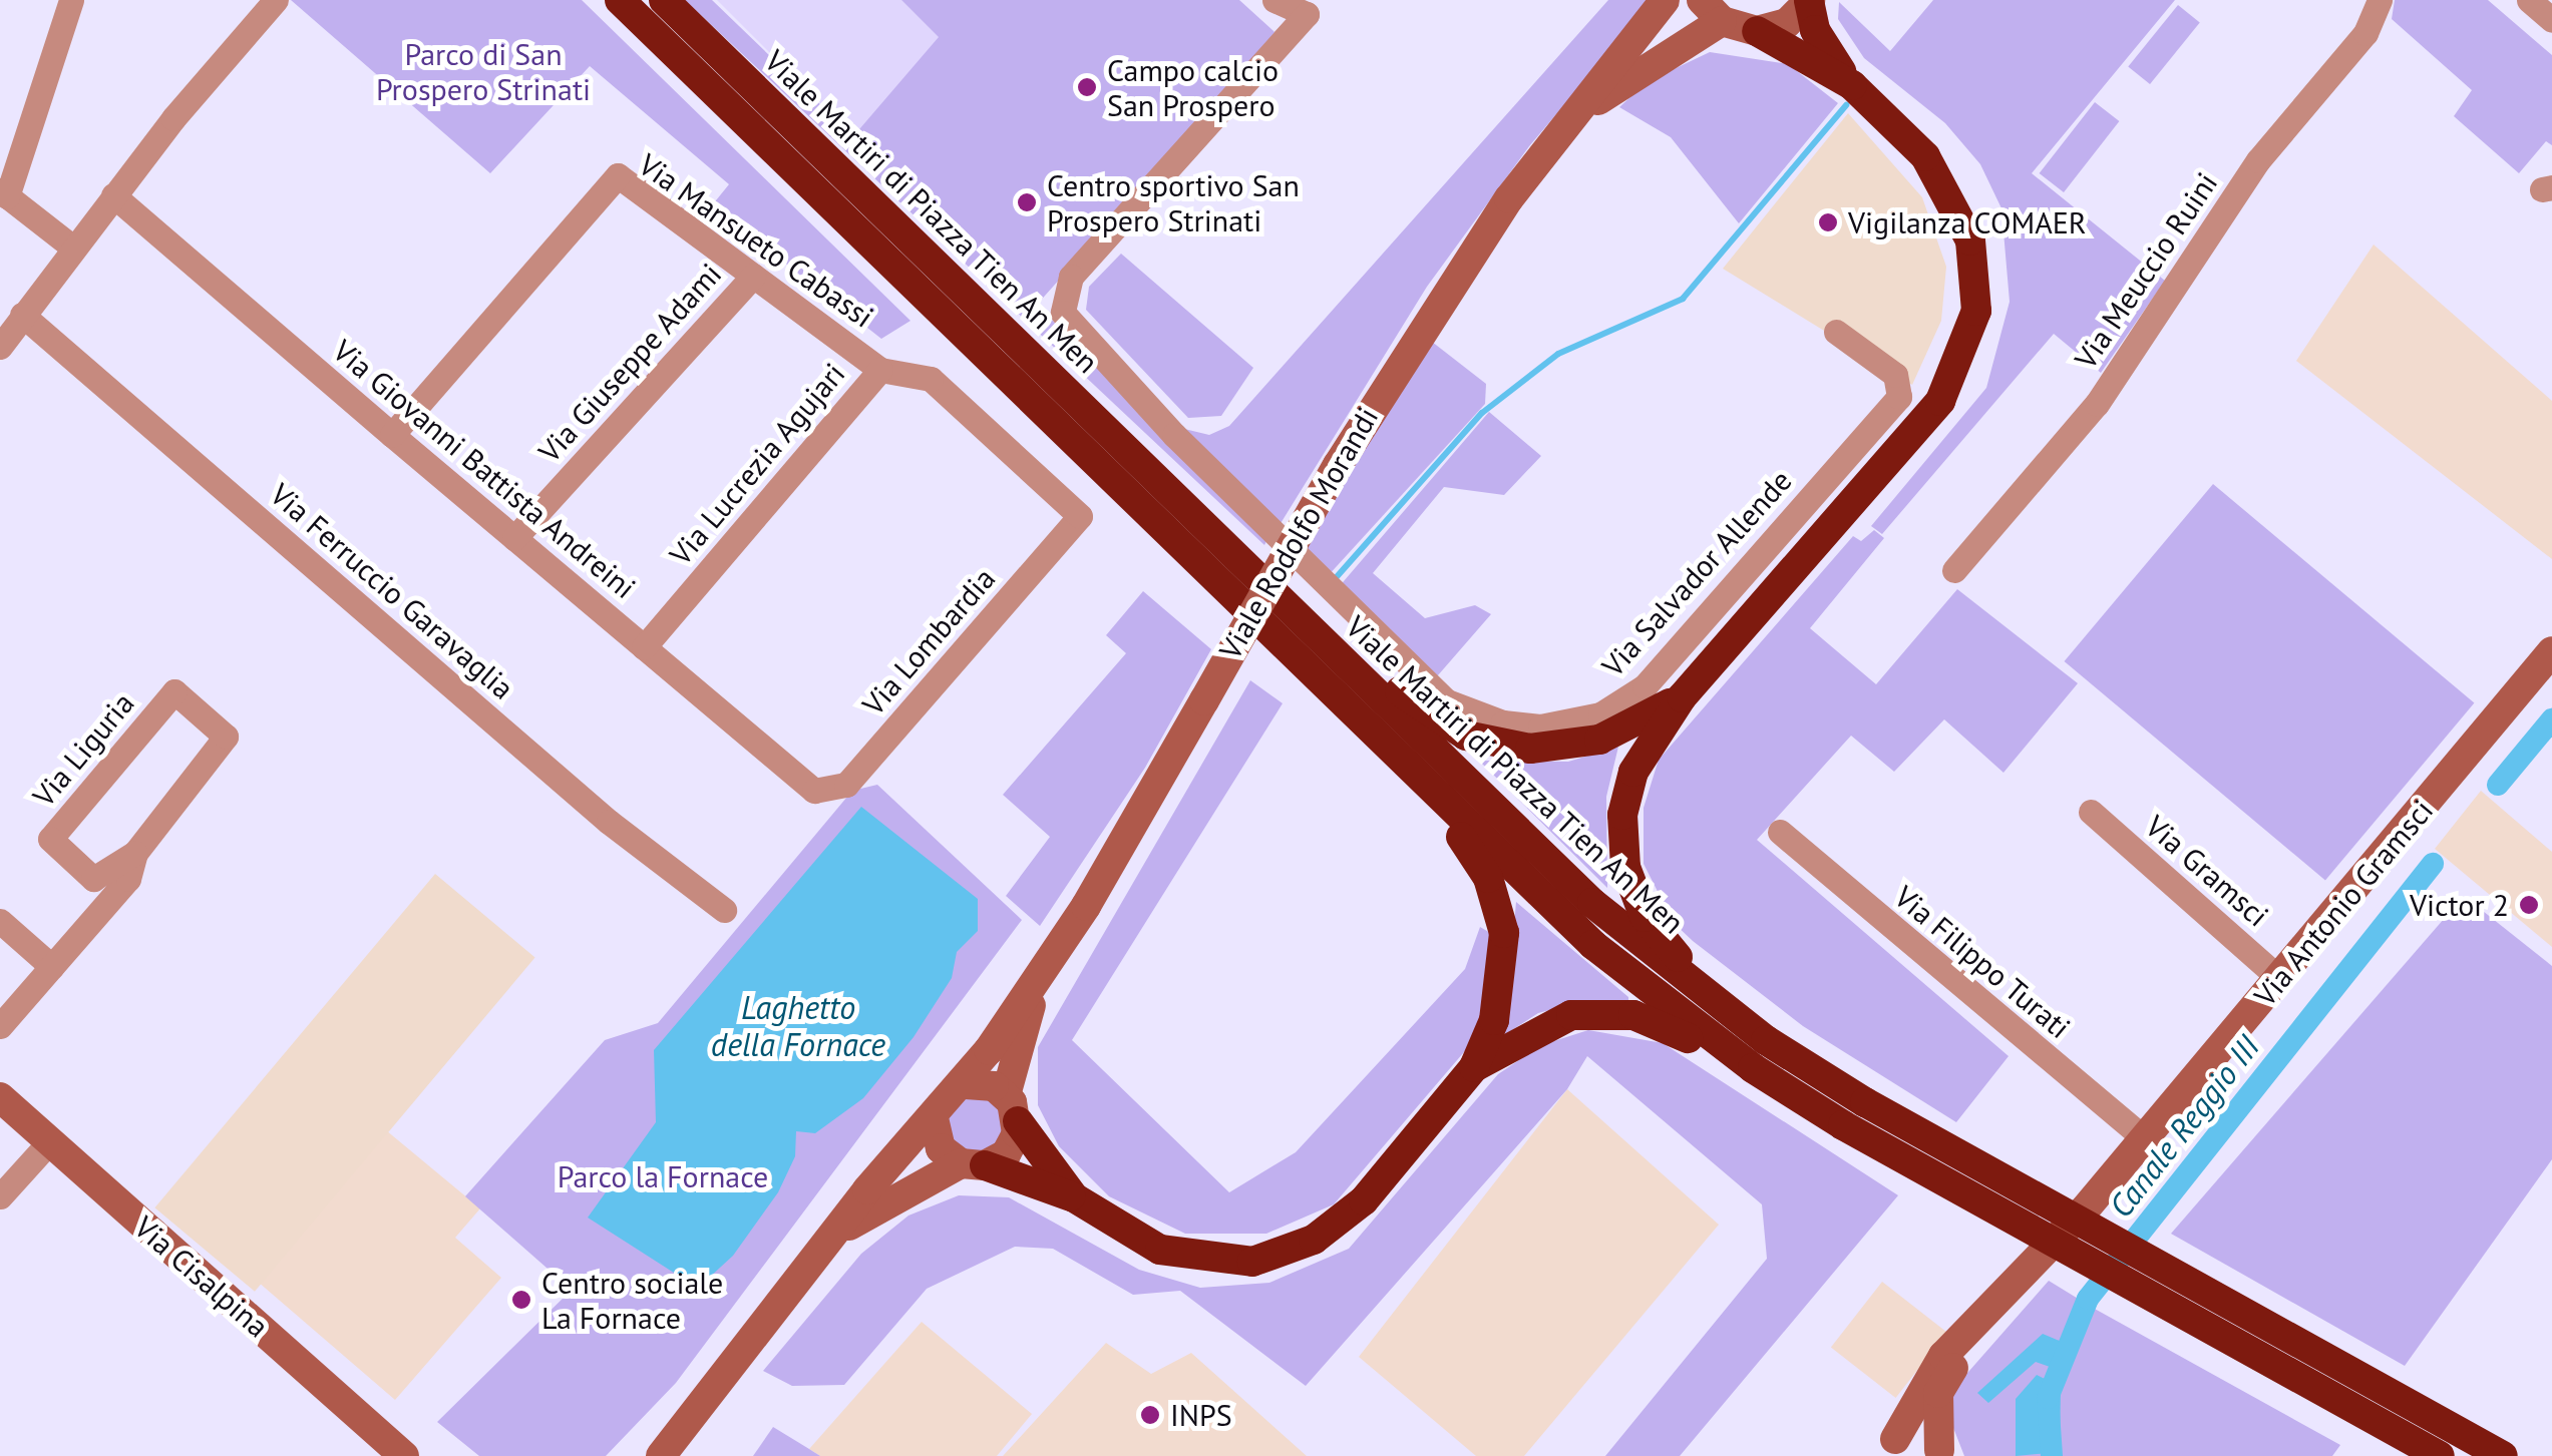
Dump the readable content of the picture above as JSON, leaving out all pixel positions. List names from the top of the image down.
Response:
{
  "streets": {
    "highway": ["Viale Martiri di Piazza Tien An Men"],
    "street": [
      "Via Mansueto Cabassi",
      "Via Meuccio Ruini",
      "Via Giuseppe Adami",
      "Via Lucrezia Agujari",
      "Via Giovanni Battista Andreini",
      "Viale Rodolfo Morandi",
      "Via Salvador Allende",
      "Via Ferruccio Garavaglia",
      "Via Lombardia",
      "Via Liguria",
      "Via Gramsci",
      "Via Antonio Gramsci",
      "Via Filippo Turati",
      "Via Cisalpina"
    ]
  },
  "crossings": [
    ["Via Mansueto Cabassi", "Via Giuseppe Adami"],
    ["Via Mansueto Cabassi", "Via Lucrezia Agujari"],
    ["Via Mansueto Cabassi", "Via Giovanni Battista Andreini"],
    ["Via Mansueto Cabassi", "Via Lombardia"],
    ["Via Giuseppe Adami", "Via Giovanni Battista Andreini"],
    ["Via Lucrezia Agujari", "Via Giovanni Battista Andreini"],
    ["Via Giovanni Battista Andreini", "Via Lombardia"],
    ["Via Gramsci", "Via Antonio Gramsci"],
    ["Via Antonio Gramsci", "Via Filippo Turati"]
  ],
  "water": ["Laghetto della Fornace", "Canale Reggio III"],
  "parks": ["Parco di San Prospero Strinati", "Parco la Fornace"],
  "places": [
    "Campo calcio San Prospero",
    "Centro sportivo San Prospero Strinati",
    "Vigilanza COMAER",
    "Victor 2",
    "Centro sociale La Fornace",
    "INPS"
  ]
}
